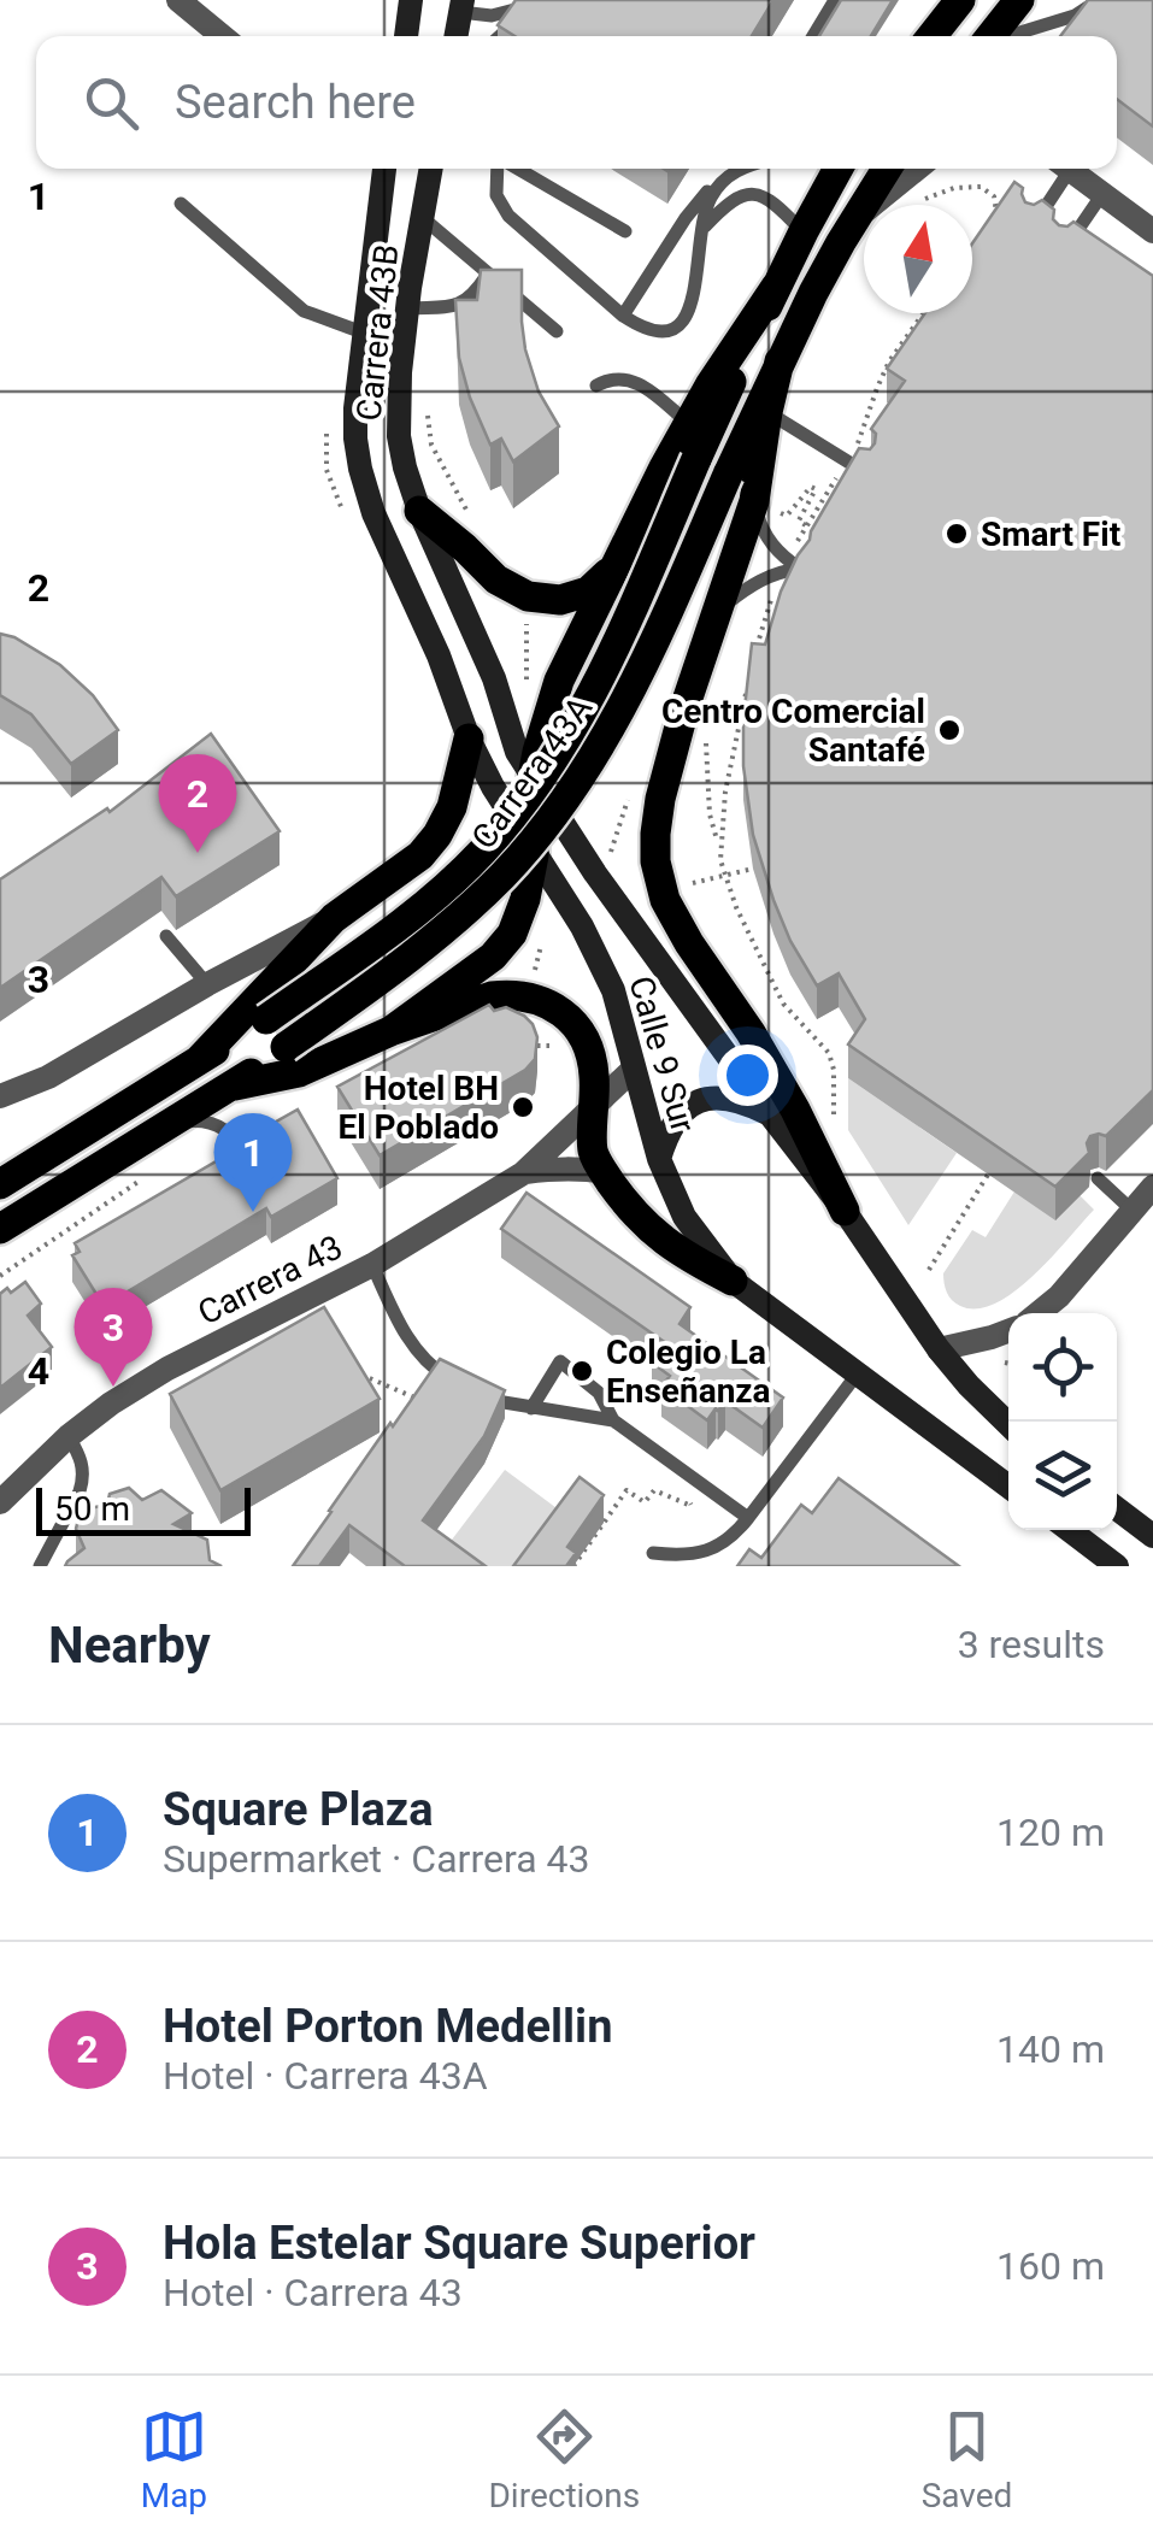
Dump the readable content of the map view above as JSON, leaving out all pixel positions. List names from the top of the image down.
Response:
{
  "streets": {
    "main road": ["Carrera 43B", "Carrera 43A", "Calle 9 Sur"],
    "street": ["Carrera 43"]
  },
  "crossings": [
    ["Carrera 43B", "Calle 9 Sur"],
    ["Calle 9 Sur", "Carrera 43"]
  ],
  "places": [
    "Smart Fit",
    "Centro Comercial Santafé",
    "Hotel BH El Poblado",
    "Colegio La Enseñanza"
  ],
  "scale_bar": "50 m",
  "north": "top",
  "page": {
    "search": "Search here",
    "pins": ["2", "1", "3"],
    "scale": "50 m",
    "heading": ["Nearby", "3 results"],
    "list": [
      {
        "mark": "1",
        "name": "Square Plaza",
        "note": "Supermarket · Carrera 43",
        "value": "120 m"
      },
      {
        "mark": "2",
        "name": "Hotel Porton Medellin",
        "note": "Hotel · Carrera 43A",
        "value": "140 m"
      },
      {
        "mark": "3",
        "name": "Hola Estelar Square Superior",
        "note": "Hotel · Carrera 43",
        "value": "160 m"
      }
    ],
    "nav": ["Map", "Directions", "Saved"]
  },
  "grid": {
    "rows": [
      "1",
      "2",
      "3",
      "4"
    ]
  }
}
